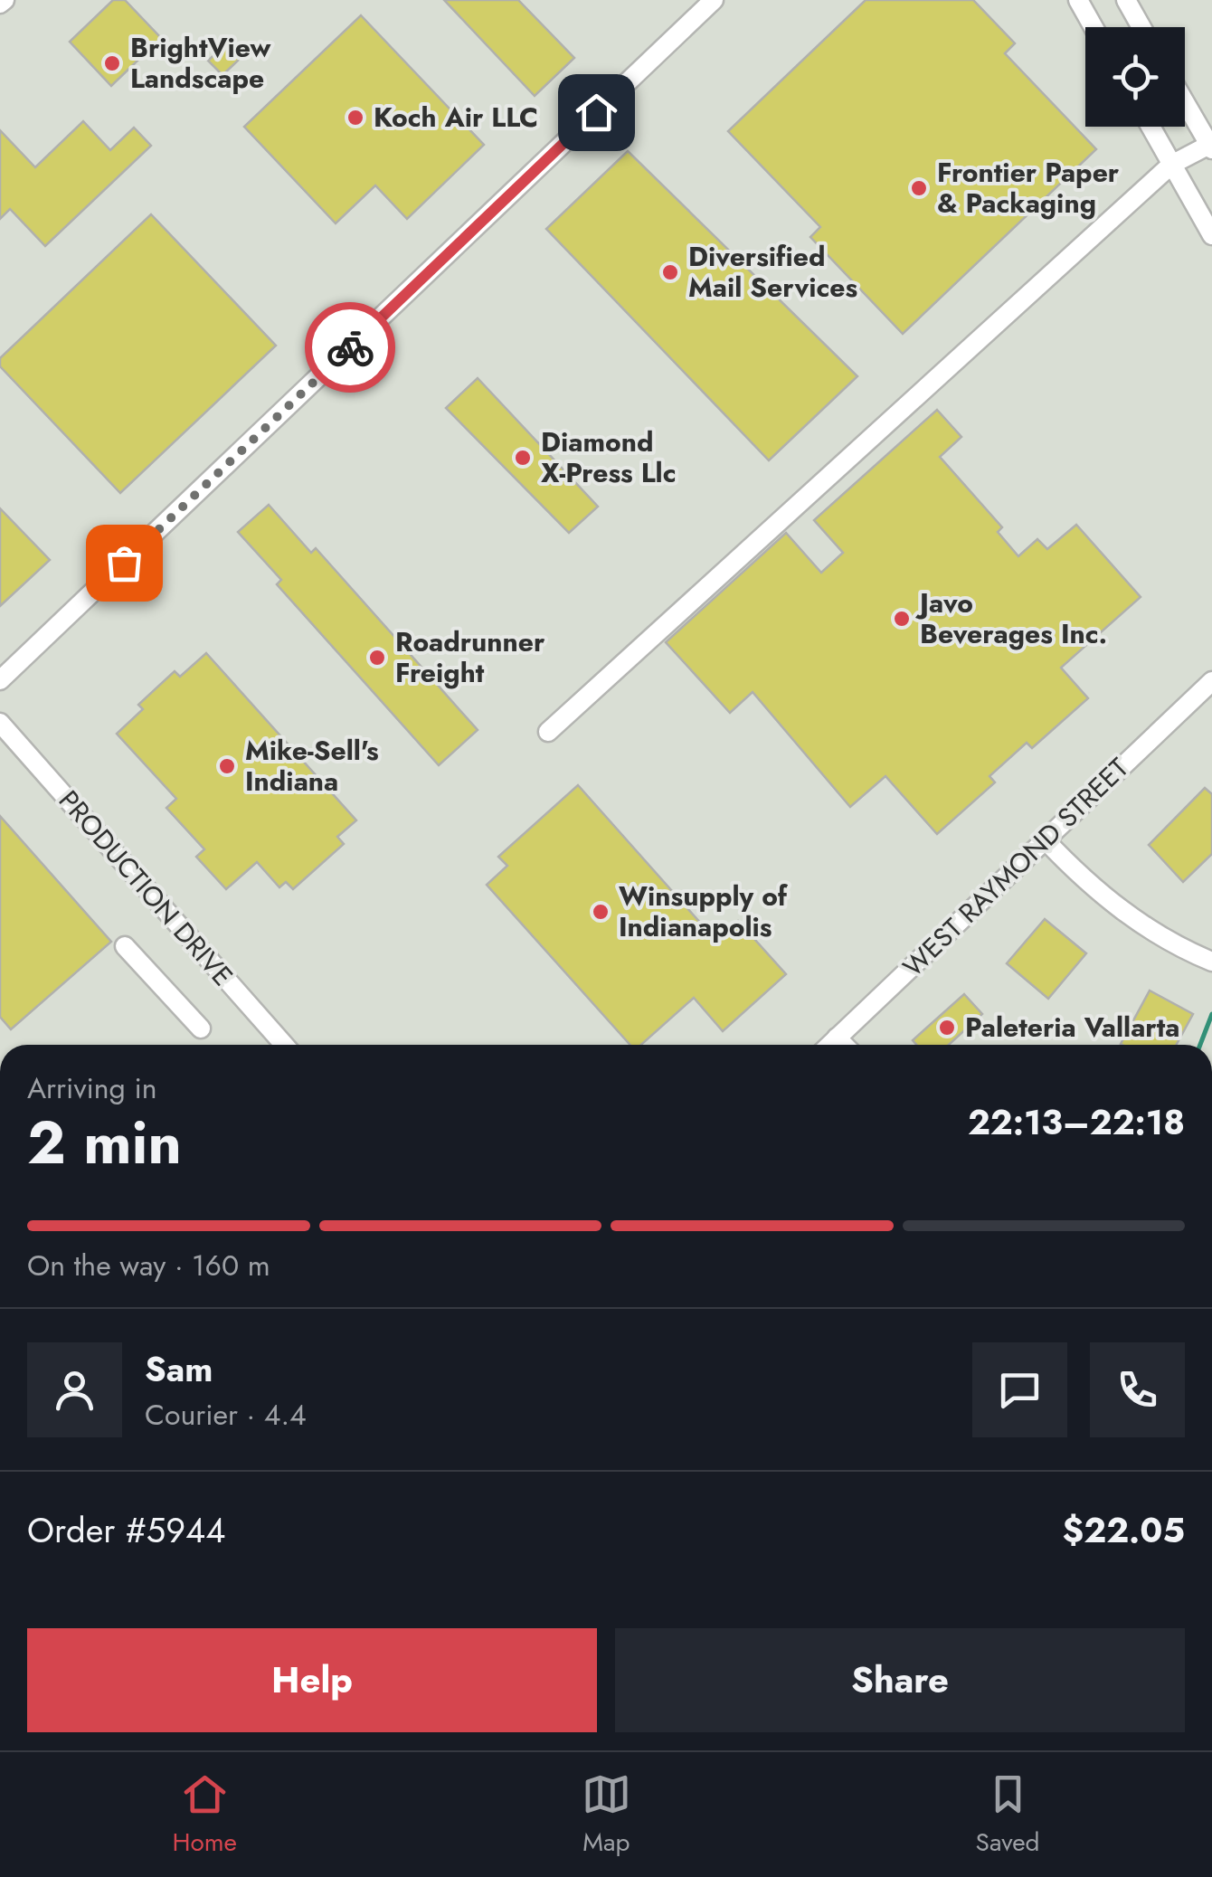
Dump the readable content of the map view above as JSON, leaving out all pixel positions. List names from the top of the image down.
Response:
{
  "streets": {
    "street": ["WEST RAYMOND STREET", "PRODUCTION DRIVE"]
  },
  "places": [
    "BrightView Landscape",
    "Koch Air LLC",
    "Frontier Paper & Packaging",
    "Diversified Mail Services",
    "Diamond X-Press Llc",
    "Javo Beverages Inc.",
    "Roadrunner Freight",
    "Mike-Sell's Indiana",
    "Winsupply of Indianapolis",
    "Paleteria Vallarta"
  ],
  "page": {
    "heading": ["2 min", "Arriving in", "22:13–22:18"],
    "panel": [
      "Sam",
      "Courier · 4.4",
      "Order #5944",
      "$22.05"
    ],
    "bar": "On the way · 160 m",
    "buttons": ["Help", "Share"],
    "tabs": ["Home", "Map", "Saved"]
  }
}
